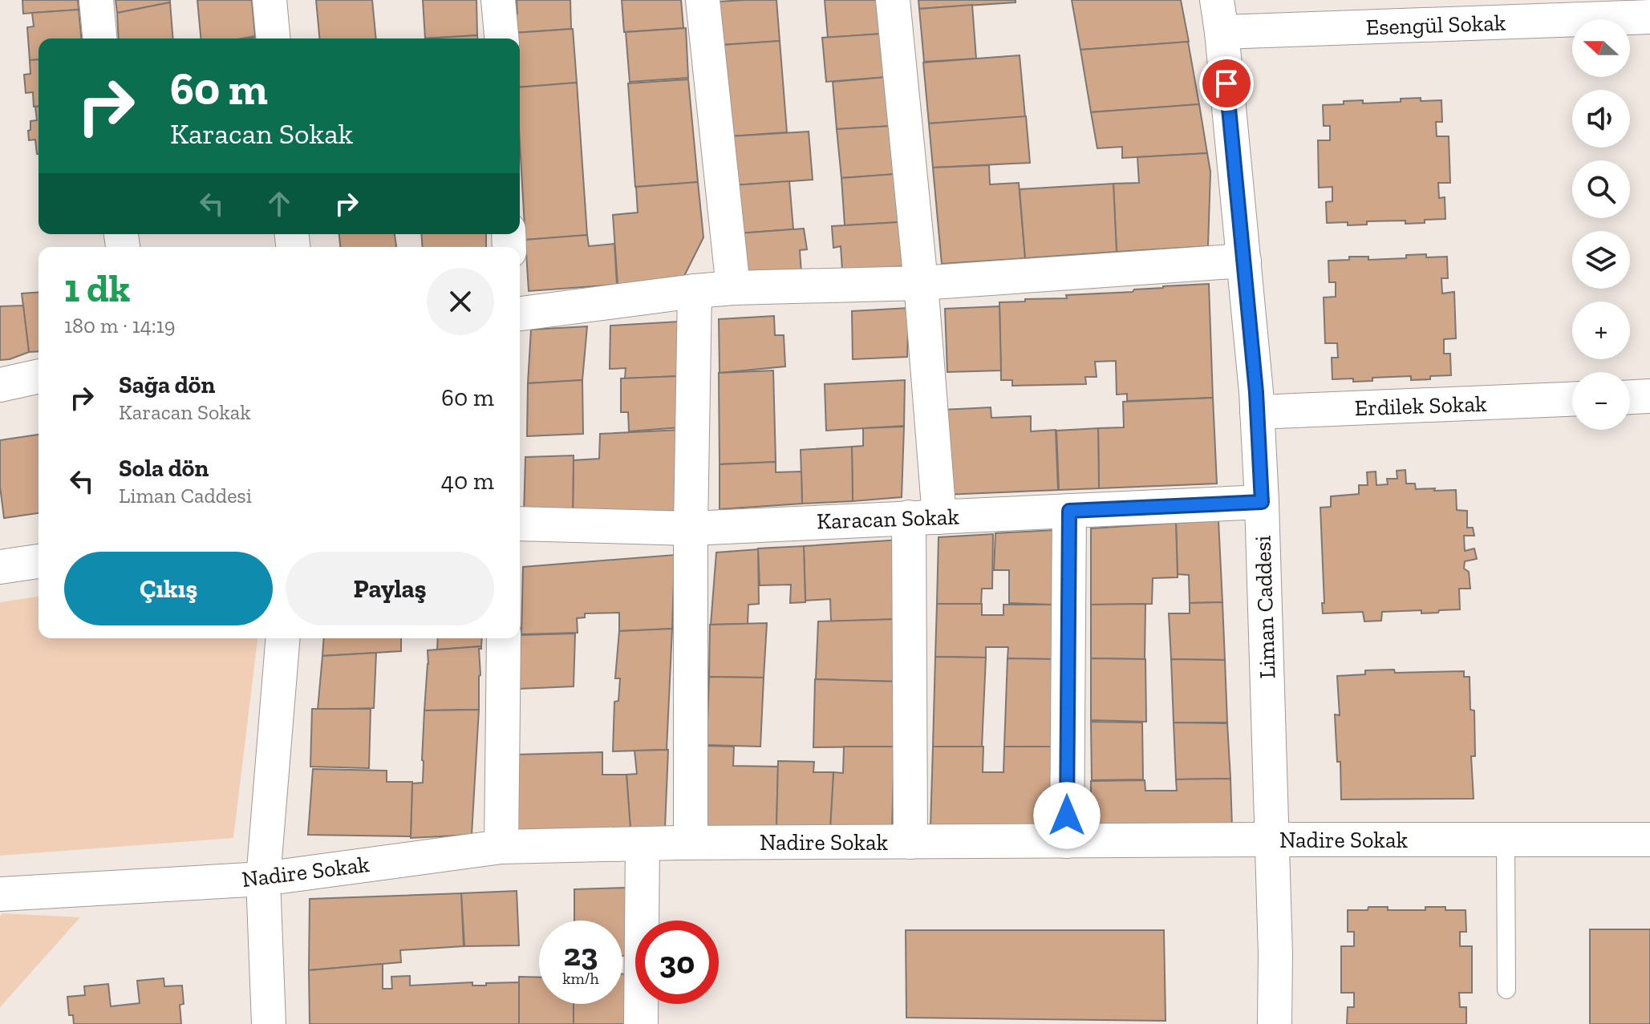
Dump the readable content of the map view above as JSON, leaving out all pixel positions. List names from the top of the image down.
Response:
{
  "streets": {
    "street": [
      "Esengül Sokak",
      "Erdilek Sokak",
      "Karacan Sokak",
      "Liman Caddesi",
      "Nadire Sokak"
    ]
  },
  "crossings": [
    ["Esengül Sokak", "Liman Caddesi"],
    ["Erdilek Sokak", "Liman Caddesi"],
    ["Karacan Sokak", "Liman Caddesi"],
    ["Liman Caddesi", "Nadire Sokak"]
  ],
  "north": "left",
  "page": {
    "map_buttons": ["+", "−"],
    "turn": ["60 m", "Karacan Sokak"],
    "heading": ["1 dk", "180 m · 14:19"],
    "list": [
      {
        "name": "Sağa dön",
        "note": "Karacan Sokak",
        "value": "60 m"
      },
      {
        "name": "Sola dön",
        "note": "Liman Caddesi",
        "value": "40 m"
      }
    ],
    "buttons": ["Çıkış", "Paylaş"],
    "speed": "23 km/h",
    "limit": "30"
  }
}
